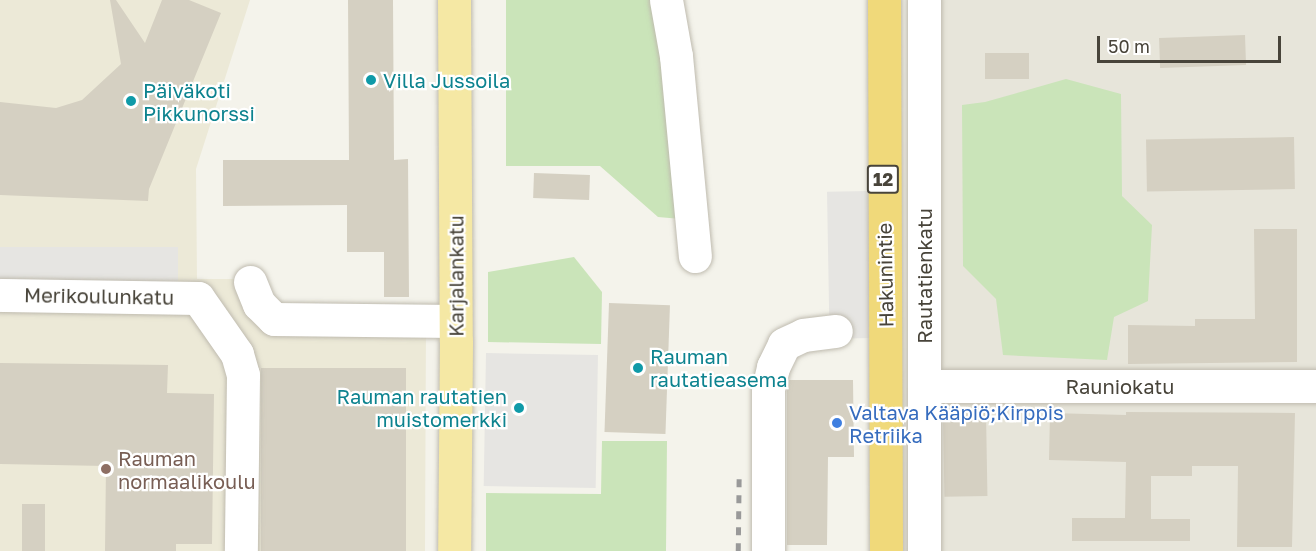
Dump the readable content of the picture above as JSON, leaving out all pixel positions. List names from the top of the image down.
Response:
{
  "streets": {
    "highway": ["12", "Hakunintie"],
    "main road": ["Karjalankatu"],
    "street": ["Rautatienkatu", "Merikoulunkatu", "Rauniokatu"]
  },
  "crossings": [
    ["Rautatienkatu", "Rauniokatu"]
  ],
  "places": [
    "Villa Jussoila",
    "Päiväkoti Pikkunorssi",
    "Rauman rautatieasema",
    "Rauman rautatien muistomerkki",
    "Valtava Kääpiö;Kirppis Retriika",
    "Rauman normaalikoulu"
  ],
  "scale_bar": "50 m"
}
